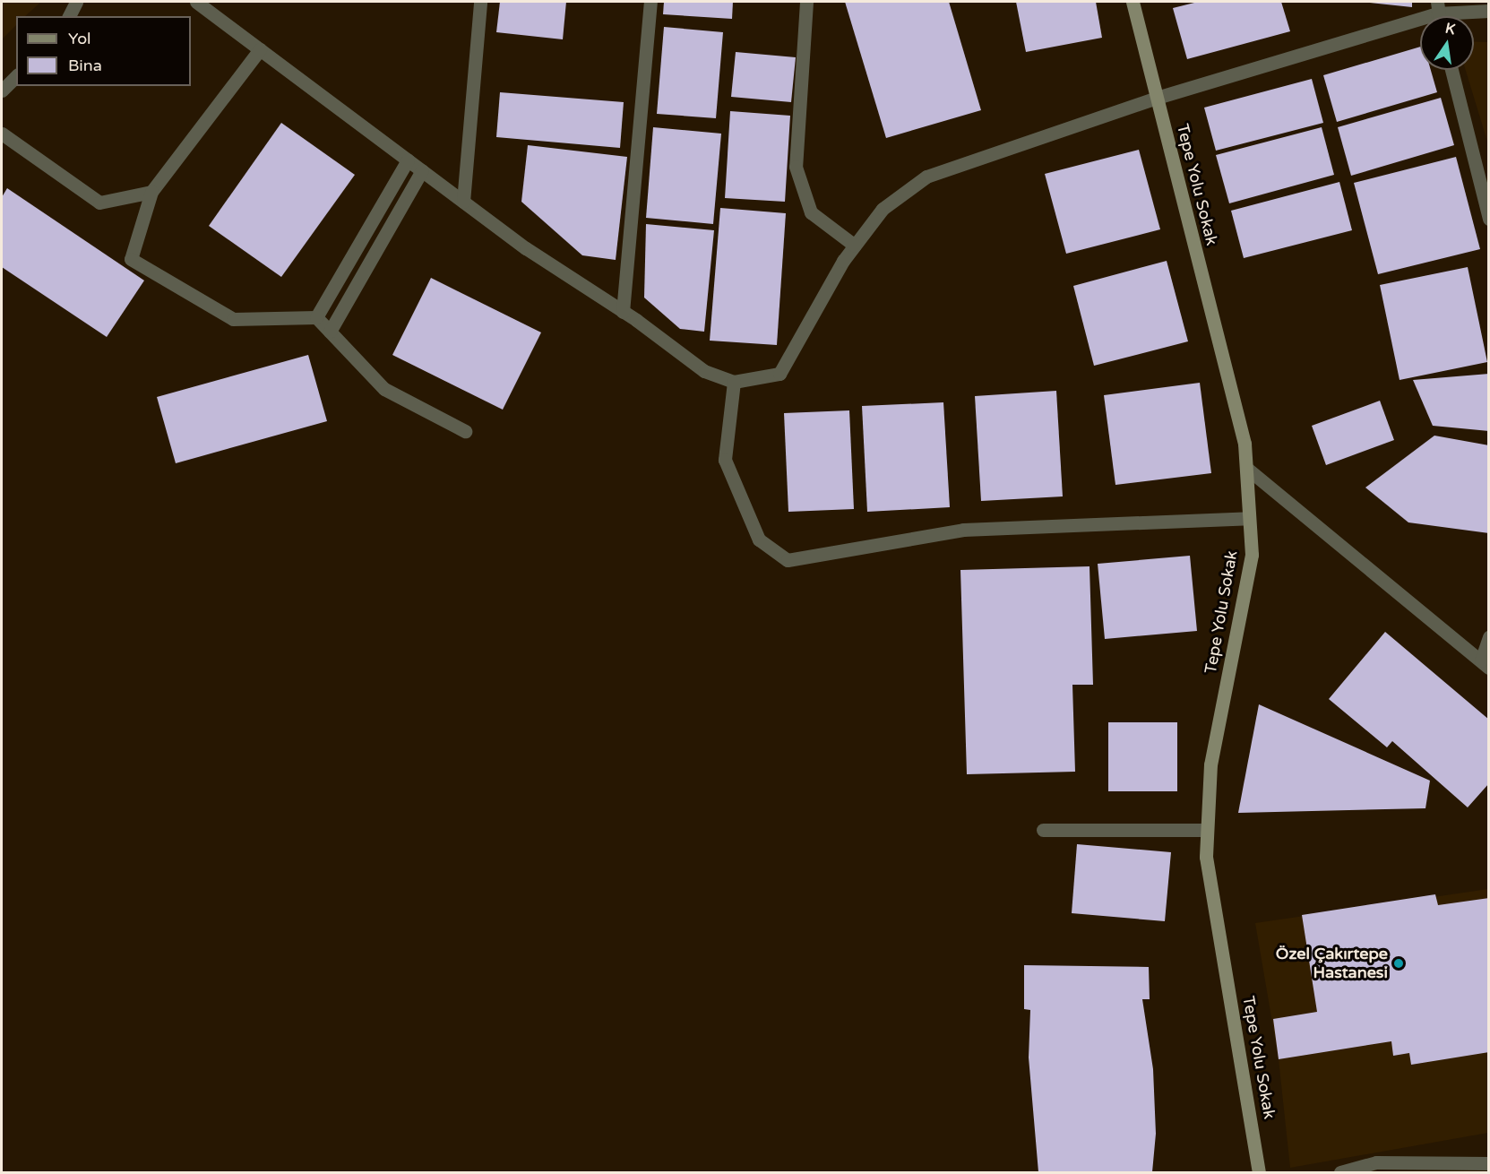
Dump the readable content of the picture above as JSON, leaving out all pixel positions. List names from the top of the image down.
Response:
{
  "streets": {
    "street": ["Tepe Yolu Sokak"]
  },
  "places": ["Özel Çakırtepe Hastanesi"],
  "legend": ["Yol", "Bina"],
  "north": "top"
}
